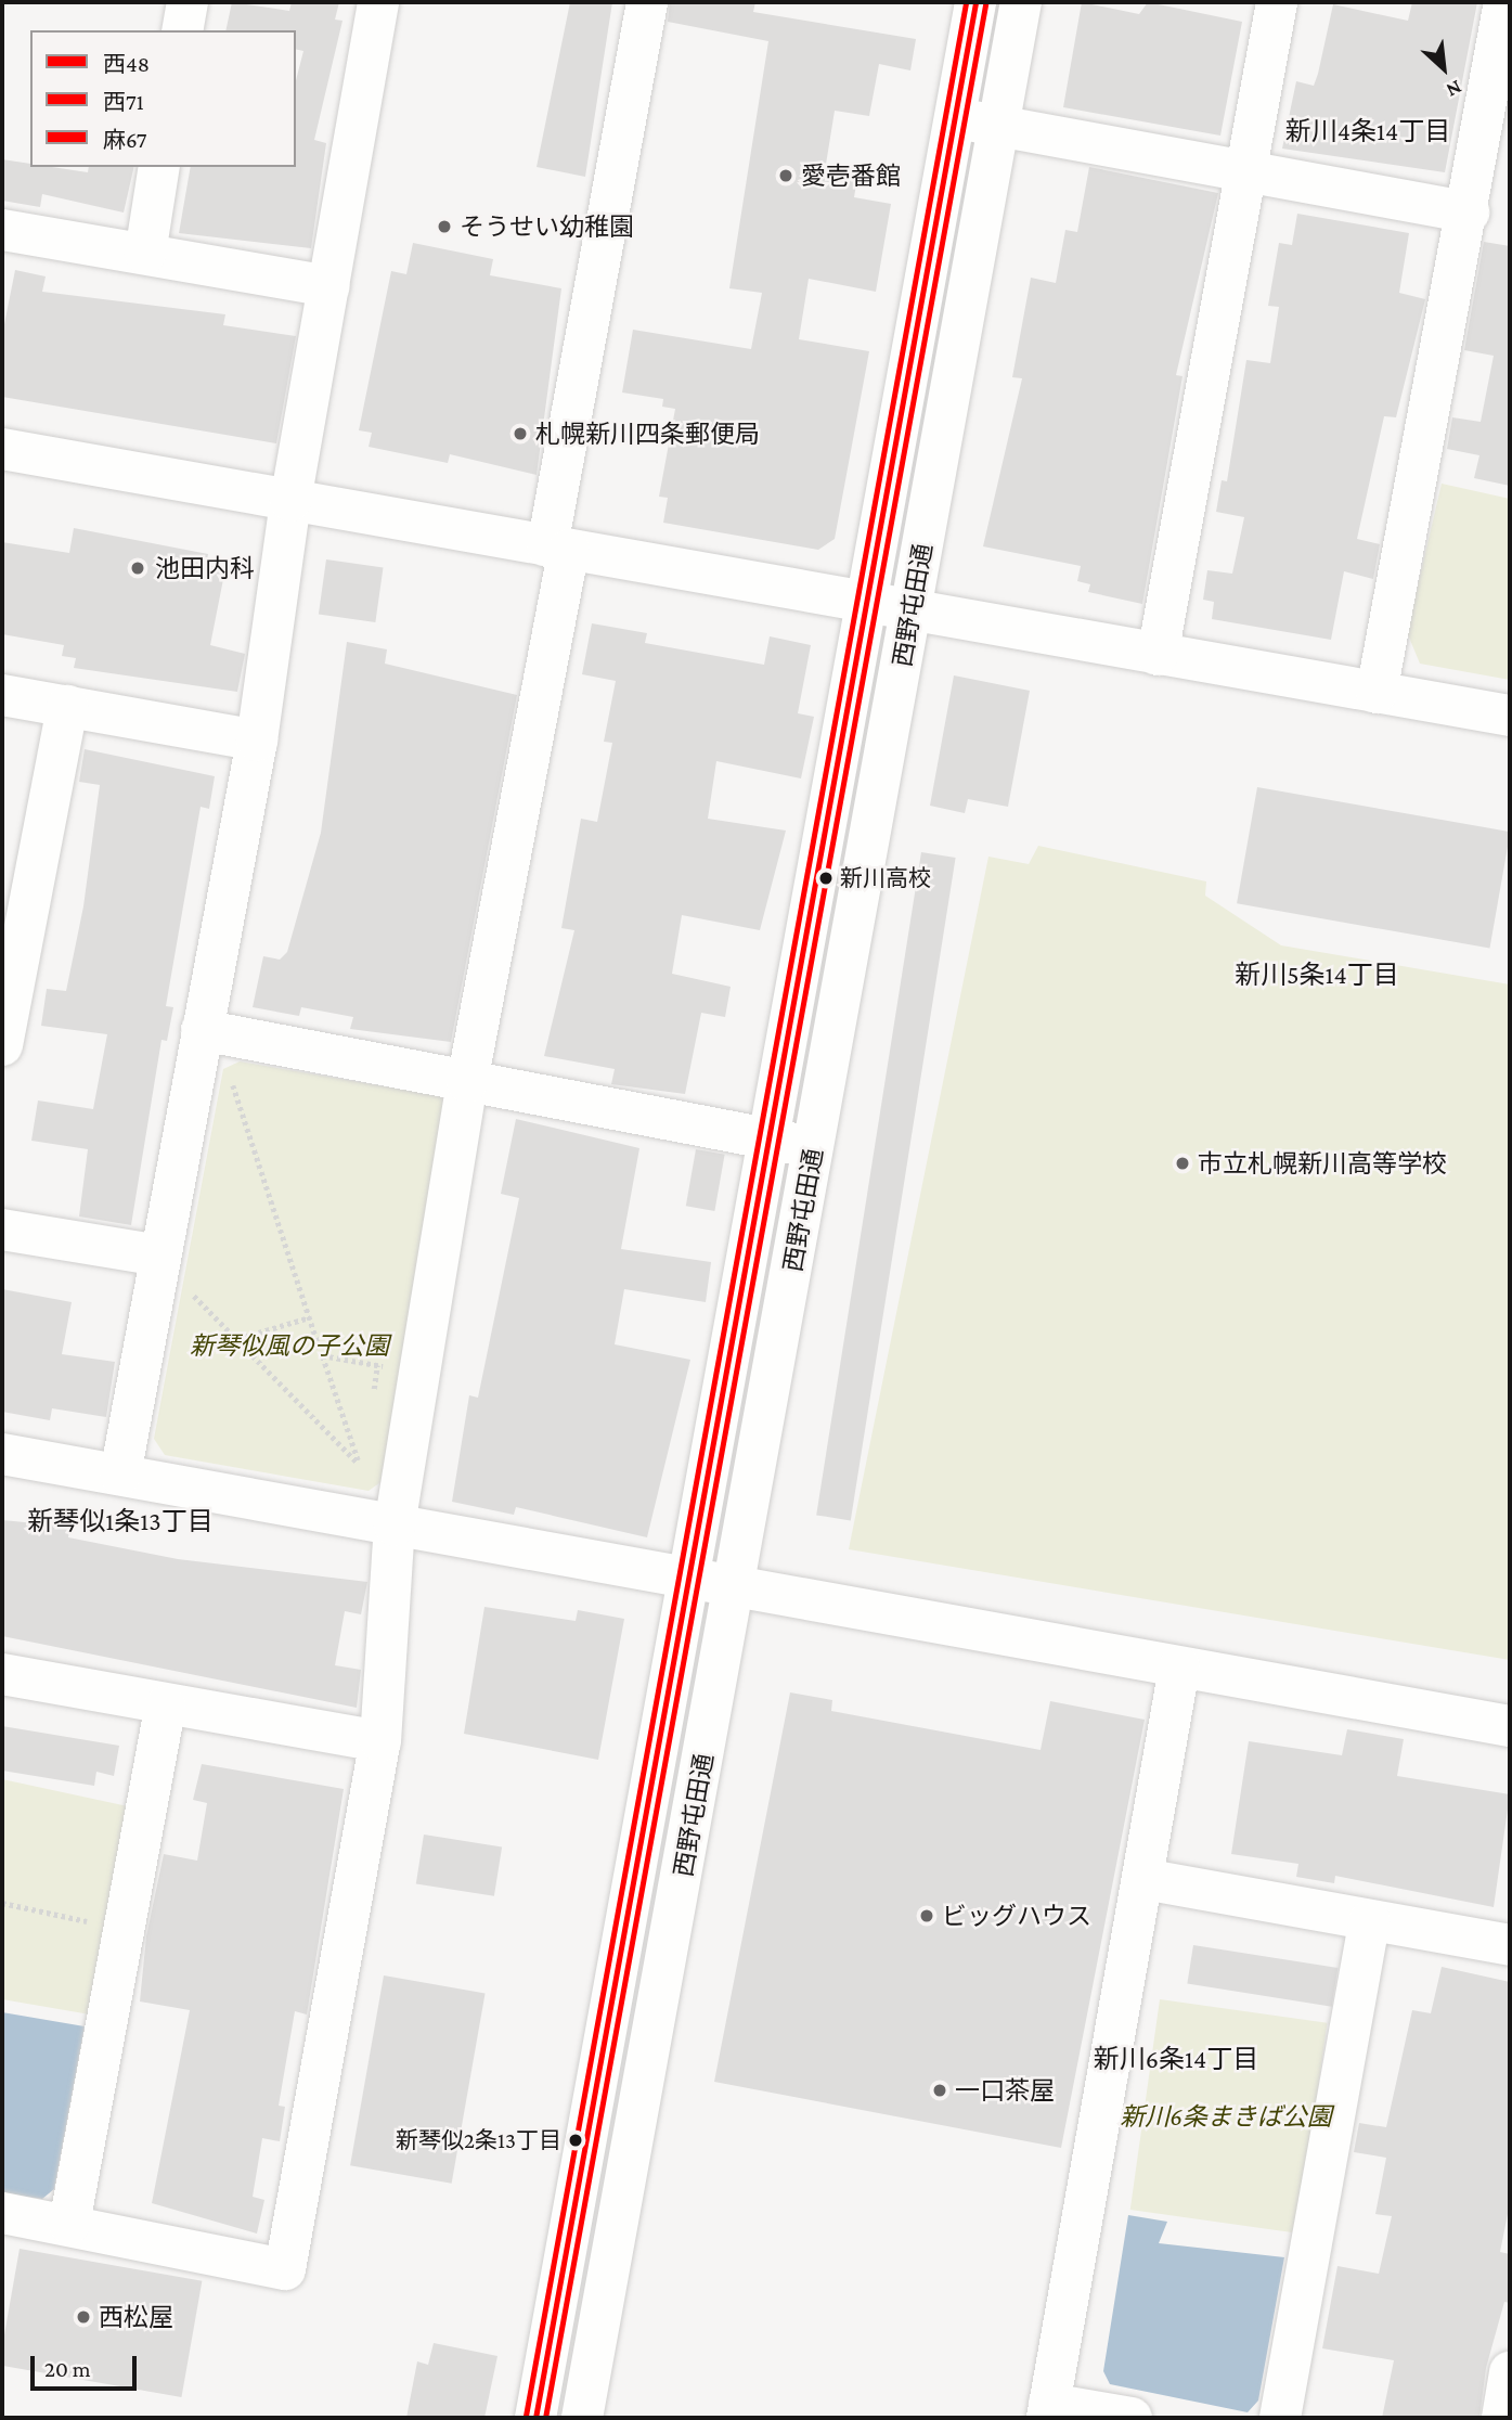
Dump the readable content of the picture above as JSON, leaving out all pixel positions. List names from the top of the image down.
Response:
{
  "streets": {
    "street": ["西野屯田通"]
  },
  "districts": [
    "新川4条14丁目",
    "新川5条14丁目",
    "新琴似1条13丁目",
    "新川6条14丁目"
  ],
  "parks": ["新琴似風の子公園", "新川6条まきば公園"],
  "places": [
    "愛壱番館",
    "そうせい幼稚園",
    "札幌新川四条郵便局",
    "池田内科",
    "新川高校",
    "市立札幌新川高等学校",
    "ビッグハウス",
    "一口茶屋",
    "新琴似2条13丁目",
    "西松屋"
  ],
  "lines": ["transit line 西48", "transit line 麻67", "transit line 西71"],
  "legend": ["西48", "西71", "麻67"],
  "scale_bar": "20 m",
  "north": "bottom right"
}
